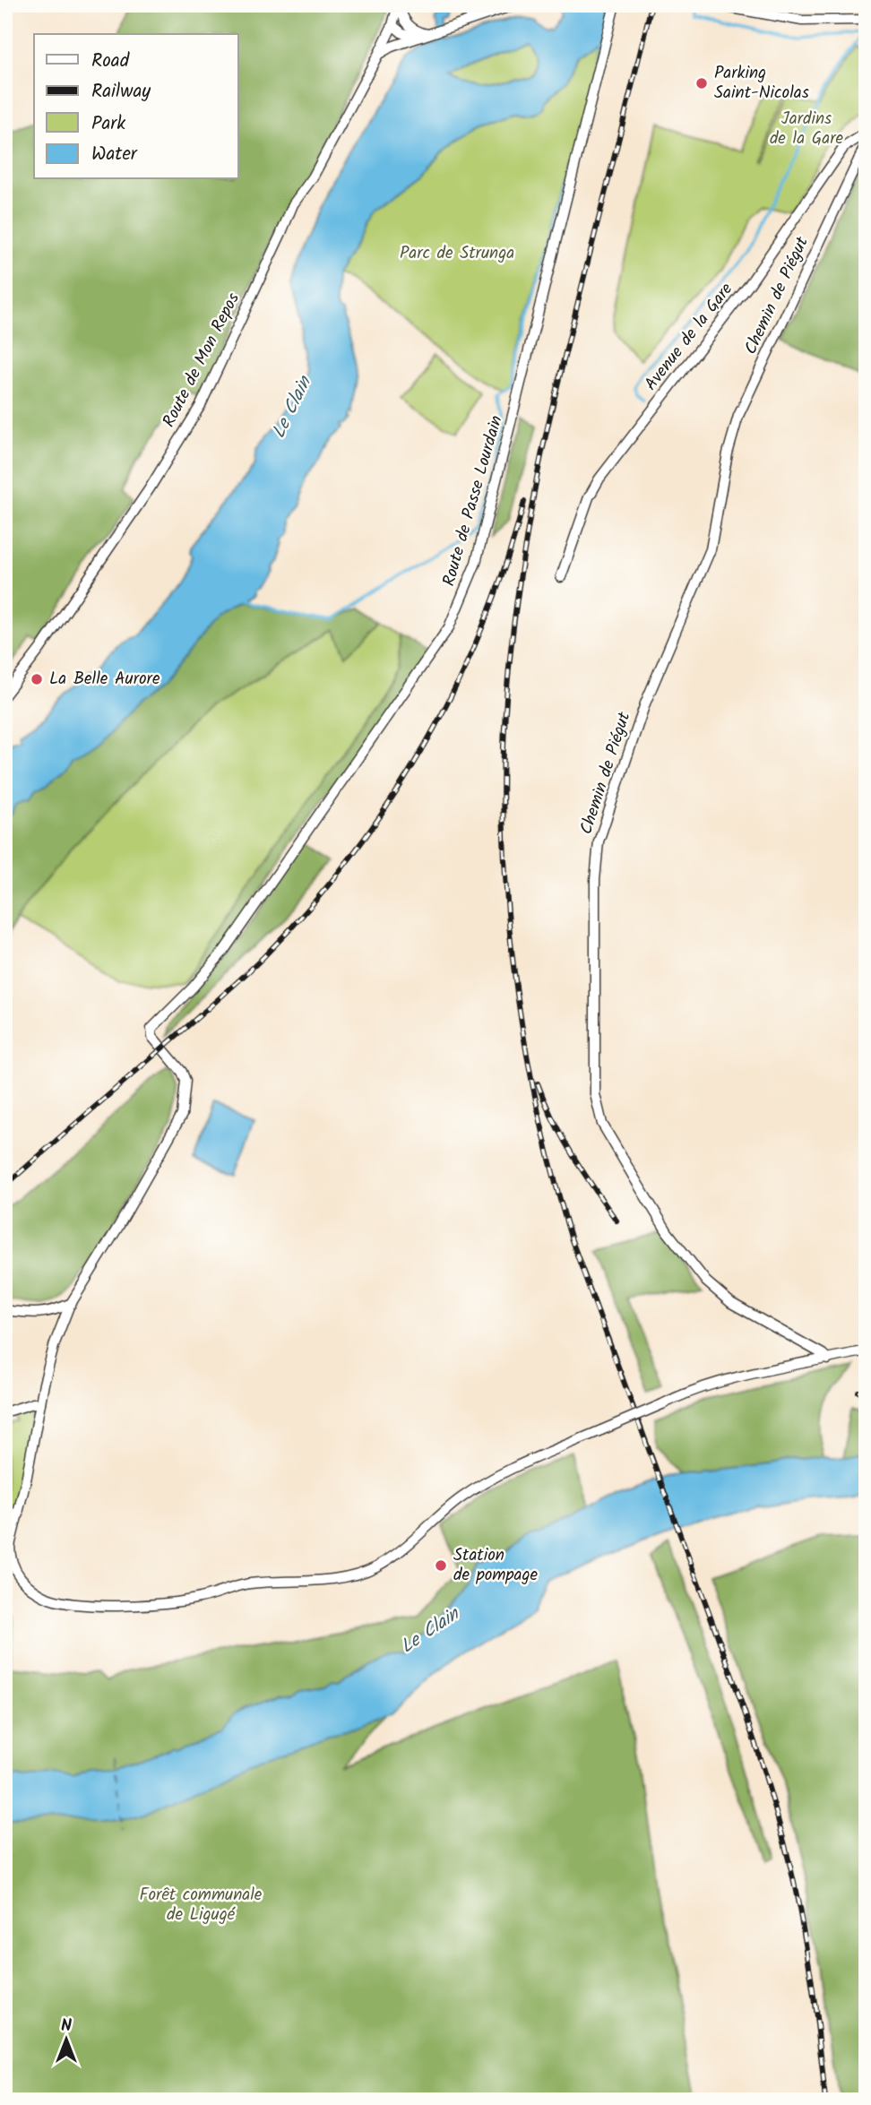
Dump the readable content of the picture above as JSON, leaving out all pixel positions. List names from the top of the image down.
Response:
{
  "streets": {
    "street": [
      "Chemin de Piégut",
      "Avenue de la Gare",
      "Route de Mon Repos",
      "Route de Passe Lourdain"
    ]
  },
  "water": ["Le Clain"],
  "parks": ["Jardins de la Gare", "Parc de Strunga", "Forêt communale de Ligugé"],
  "places": ["Parking Saint-Nicolas", "La Belle Aurore", "Station de pompage"],
  "legend": [
    "Road",
    "Railway",
    "Park",
    "Water"
  ],
  "north": "top"
}
